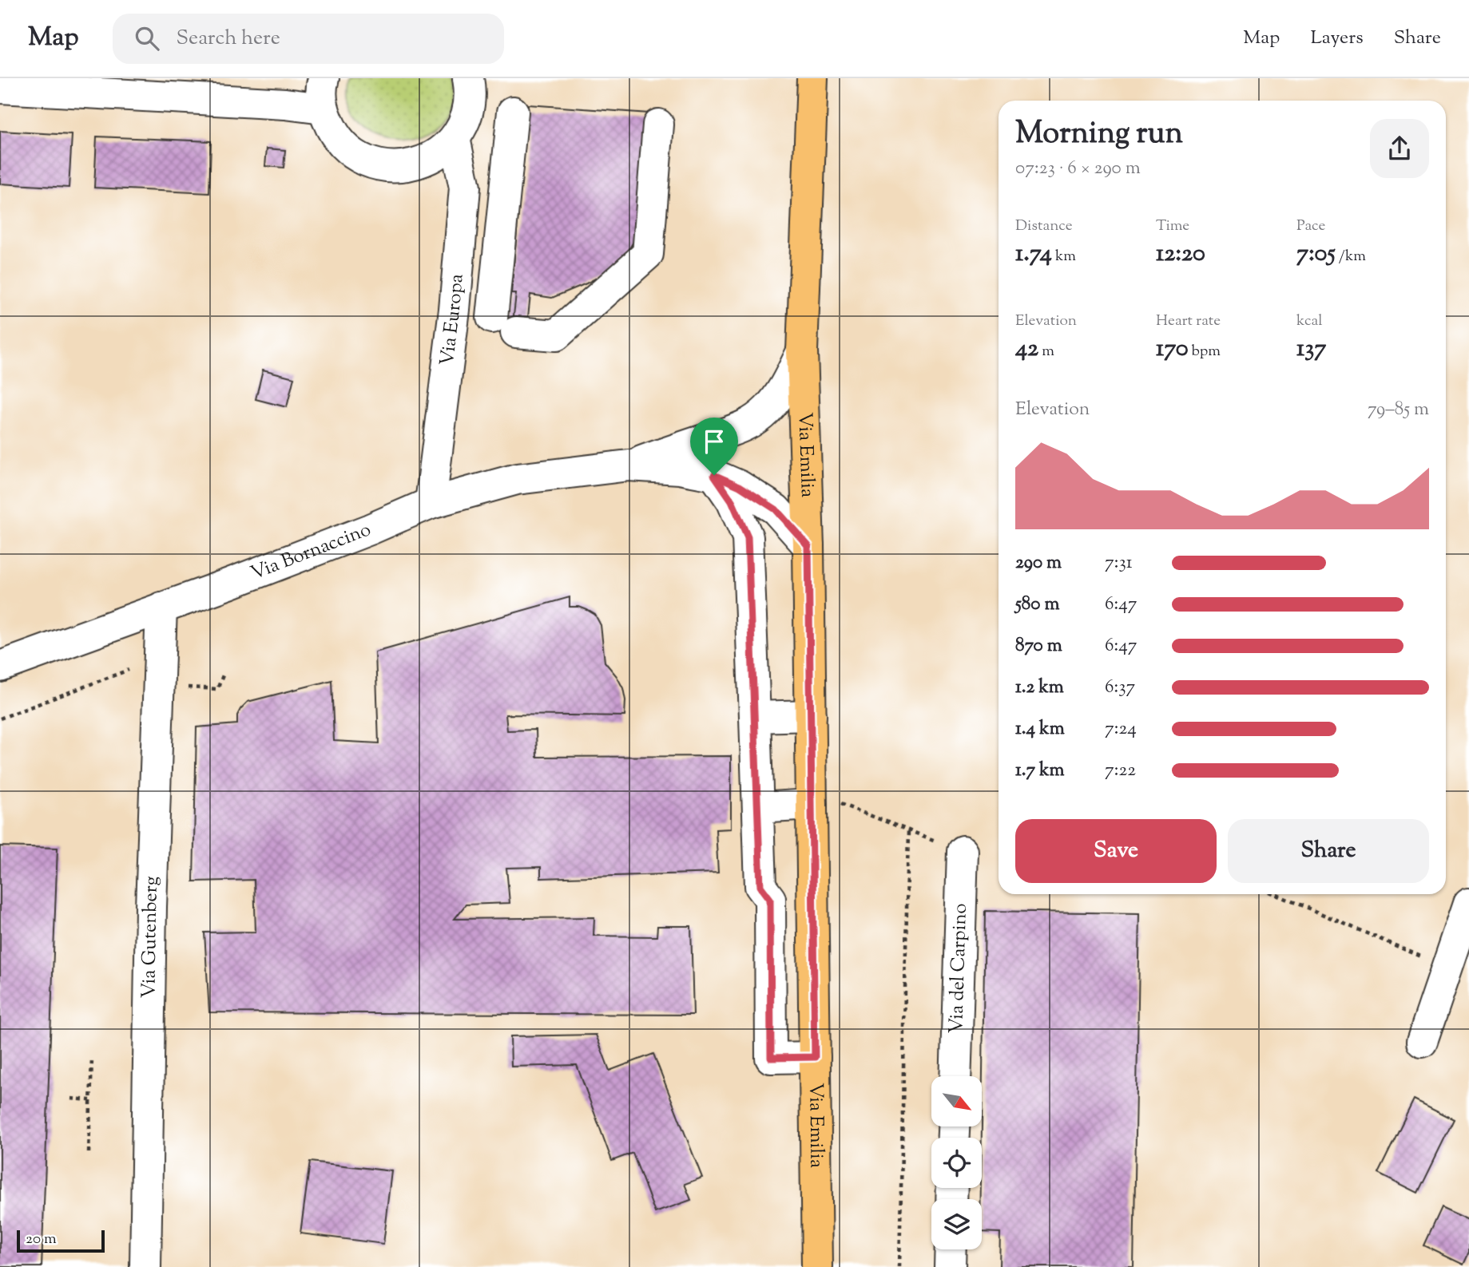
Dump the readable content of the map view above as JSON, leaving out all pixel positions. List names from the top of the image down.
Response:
{
  "streets": {
    "main road": ["Via Emilia"],
    "street": [
      "Via Europa",
      "Via Bornaccino",
      "Via Gutenberg",
      "Via del Carpino"
    ]
  },
  "crossings": [
    ["Via Europa", "Via Bornaccino"],
    ["Via Emilia", "Via Bornaccino"],
    ["Via Bornaccino", "Via Gutenberg"]
  ],
  "scale_bar": "20 m",
  "north": "bottom right",
  "page": {
    "header": "Map",
    "search": "Search here",
    "nav": ["Map", "Layers", "Share"],
    "heading": ["Morning run", "07:23 · 6 × 290 m"],
    "stats": [
      ["Distance", "1.74 km"],
      ["Time", "12:20"],
      ["Pace", "7:05 /km"],
      ["Elevation", "42 m"],
      ["Heart rate", "170 bpm"],
      ["kcal", "137"]
    ],
    "chart": ["Elevation", "79–85 m"],
    "list": [
      {
        "name": "290 m",
        "note": "7:31"
      },
      {
        "name": "580 m",
        "note": "6:47"
      },
      {
        "name": "870 m",
        "note": "6:47"
      },
      {
        "name": "1.2 km",
        "note": "6:37"
      },
      {
        "name": "1.4 km",
        "note": "7:24"
      },
      {
        "name": "1.7 km",
        "note": "7:22"
      }
    ],
    "buttons": ["Save", "Share"],
    "scale": "20 m"
  }
}
